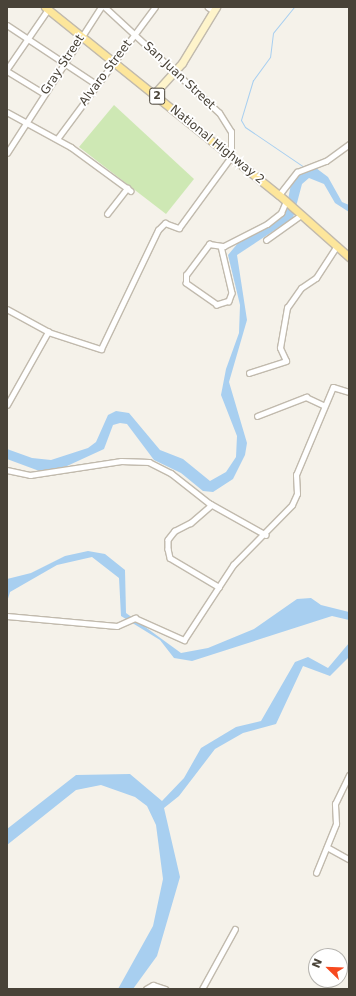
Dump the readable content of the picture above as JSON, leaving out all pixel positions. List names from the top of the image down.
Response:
{
  "streets": {
    "main road": ["2", "National Highway 2"],
    "street": ["Gray Street", "Alvaro Street", "San Juan Street"]
  },
  "crossings": [
    ["Gray Street", "National Highway 2"],
    ["Alvaro Street", "San Juan Street"],
    ["Alvaro Street", "National Highway 2"],
    ["San Juan Street", "National Highway 2"]
  ],
  "north": "top left"
}
